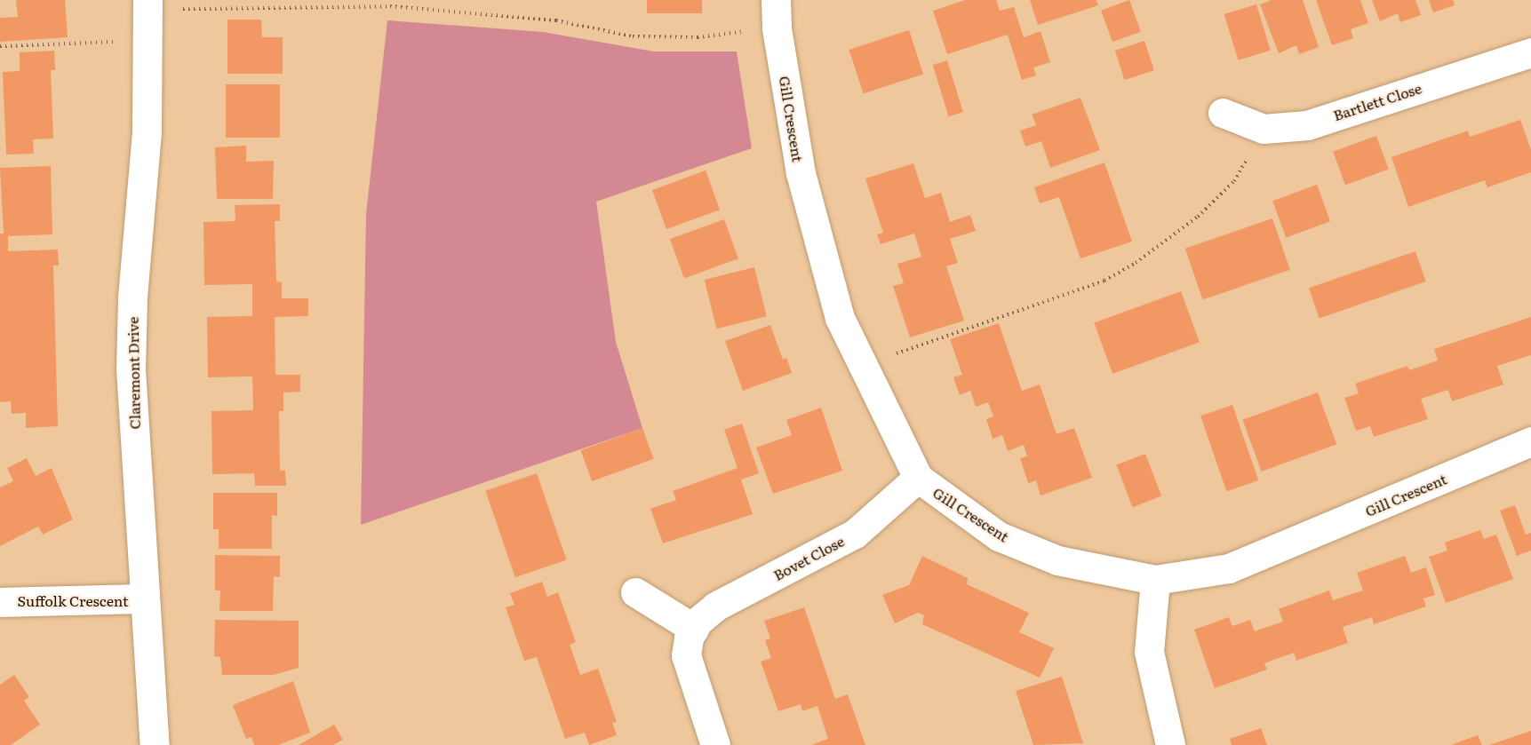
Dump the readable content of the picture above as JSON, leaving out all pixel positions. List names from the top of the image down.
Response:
{
  "streets": {
    "street": [
      "Bartlett Close",
      "Gill Crescent",
      "Claremont Drive",
      "Bovet Close",
      "Suffolk Crescent"
    ]
  },
  "crossings": [
    ["Gill Crescent", "Bovet Close"],
    ["Claremont Drive", "Suffolk Crescent"]
  ]
}
